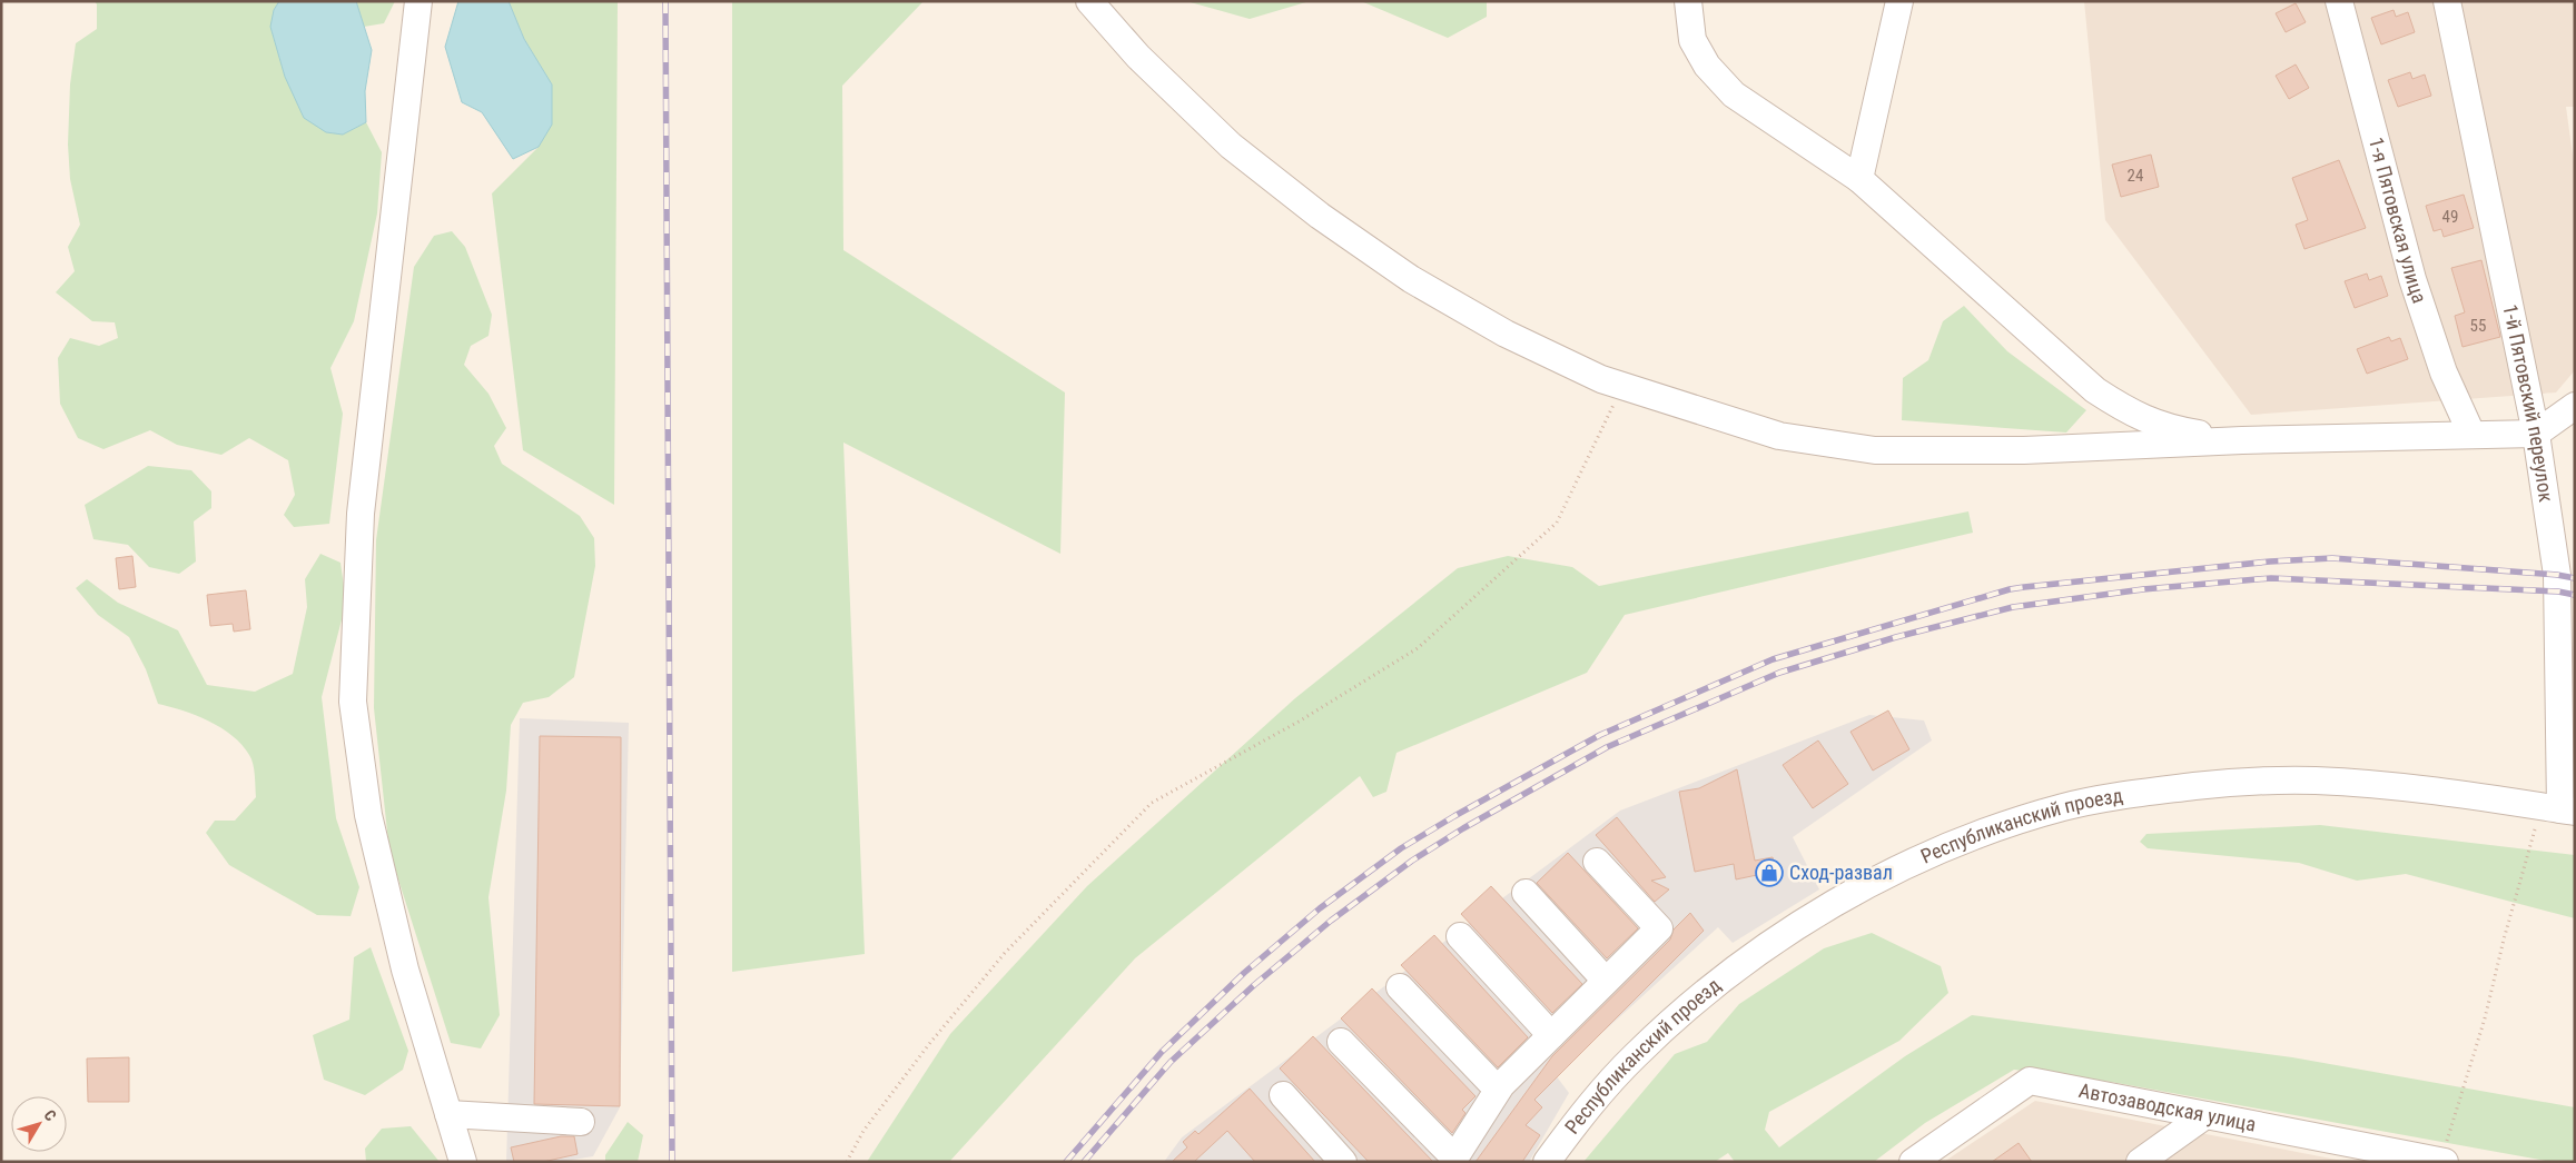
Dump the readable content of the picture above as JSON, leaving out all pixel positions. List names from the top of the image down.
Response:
{
  "streets": {
    "street": [
      "1-я Пятовская улица",
      "1-й Пятовский переулок",
      "Республиканский проезд",
      "Автозаводская улица"
    ]
  },
  "crossings": [
    ["1-й Пятовский переулок", "Республиканский проезд"]
  ],
  "places": {
    "shop": ["Сход-развал"]
  },
  "house_numbers": ["24", "49", "55"],
  "north": "top right"
}
